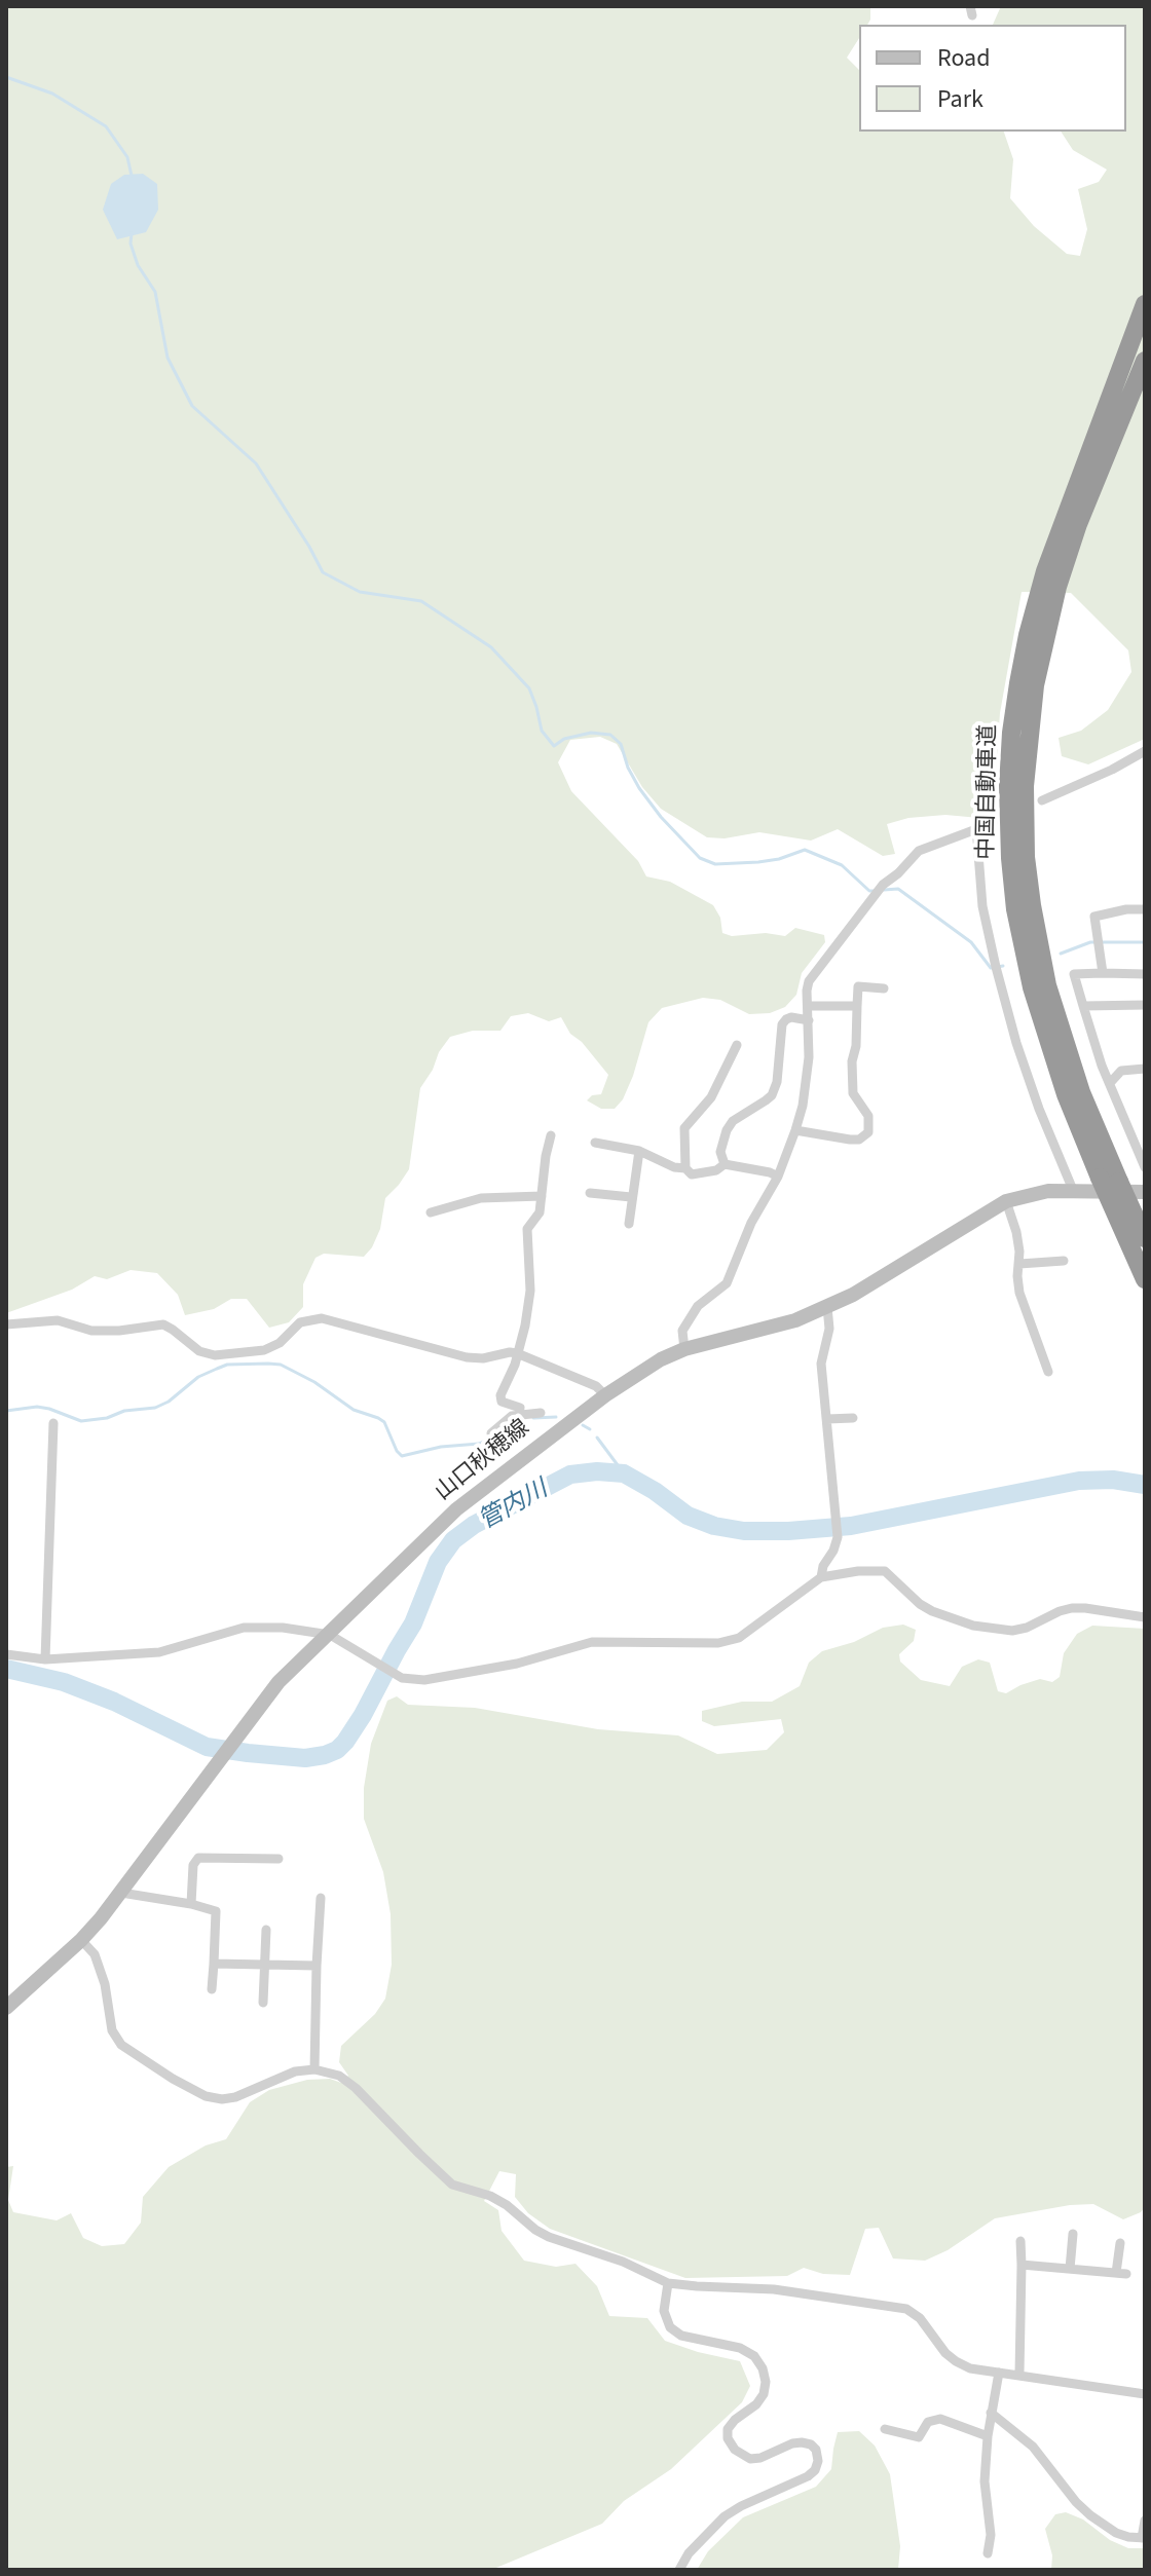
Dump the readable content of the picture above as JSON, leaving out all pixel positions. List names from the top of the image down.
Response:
{
  "streets": {
    "highway": ["中国自動車道"],
    "main road": ["山口秋穂線"]
  },
  "water": ["管内川"],
  "legend": ["Road", "Park"]
}
